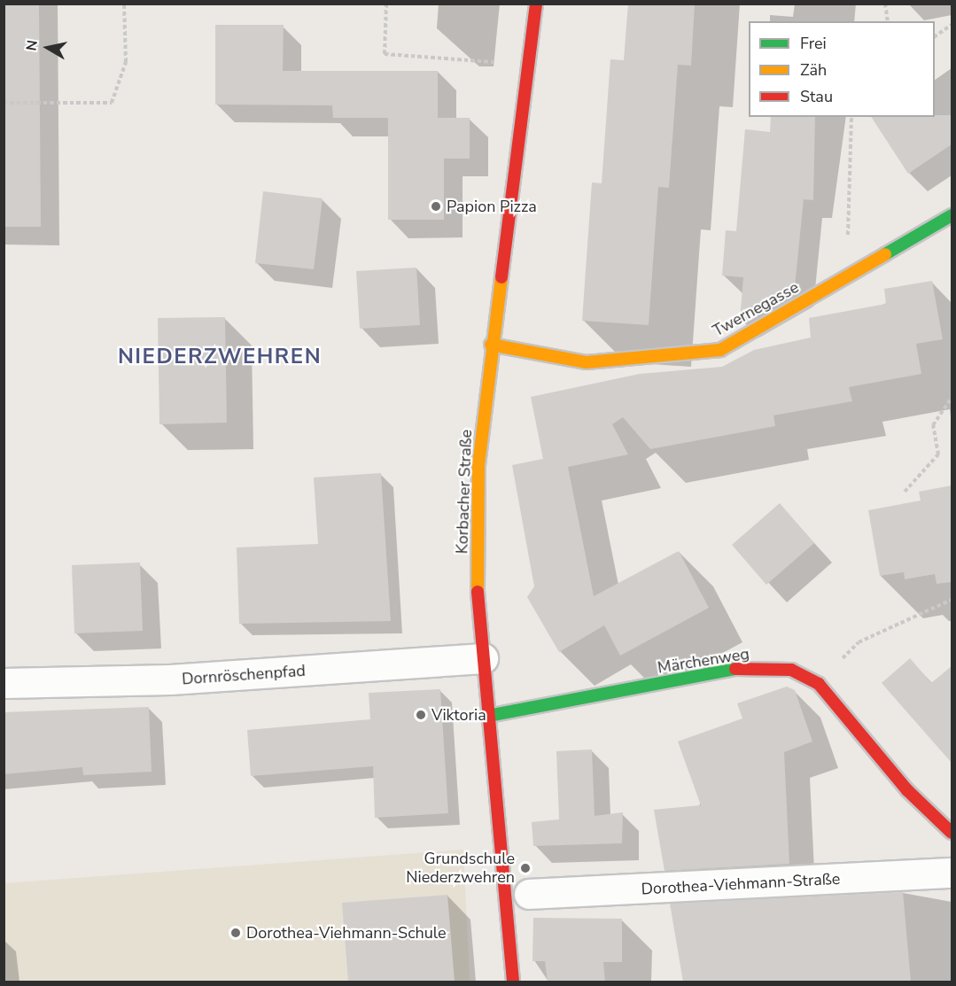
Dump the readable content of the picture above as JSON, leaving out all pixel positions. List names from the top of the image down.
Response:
{
  "streets": {
    "street": [
      "Twernegasse",
      "Korbacher Straße",
      "Märchenweg",
      "Dornröschenpfad",
      "Dorothea-Viehmann-Straße"
    ]
  },
  "crossings": [
    ["Twernegasse", "Korbacher Straße"],
    ["Korbacher Straße", "Märchenweg"],
    ["Korbacher Straße", "Dornröschenpfad"]
  ],
  "districts": ["NIEDERZWEHREN"],
  "places": [
    "Papion Pizza",
    "Viktoria",
    "Grundschule Niederzwehren",
    "Dorothea-Viehmann-Schule"
  ],
  "legend": ["Frei", "Zäh", "Stau"],
  "north": "left"
}
